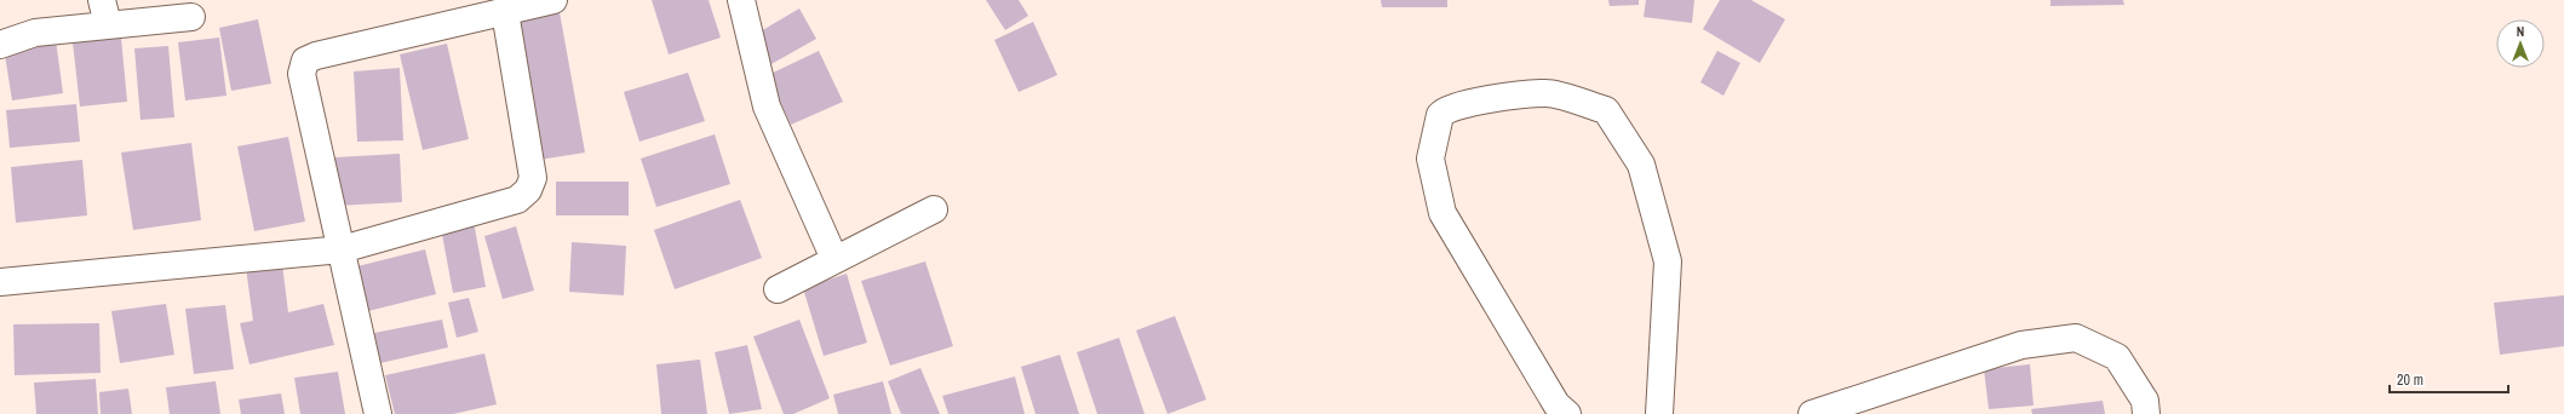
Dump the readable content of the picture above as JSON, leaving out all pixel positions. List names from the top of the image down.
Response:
{
  "scale_bar": "20 m",
  "north": "top"
}
